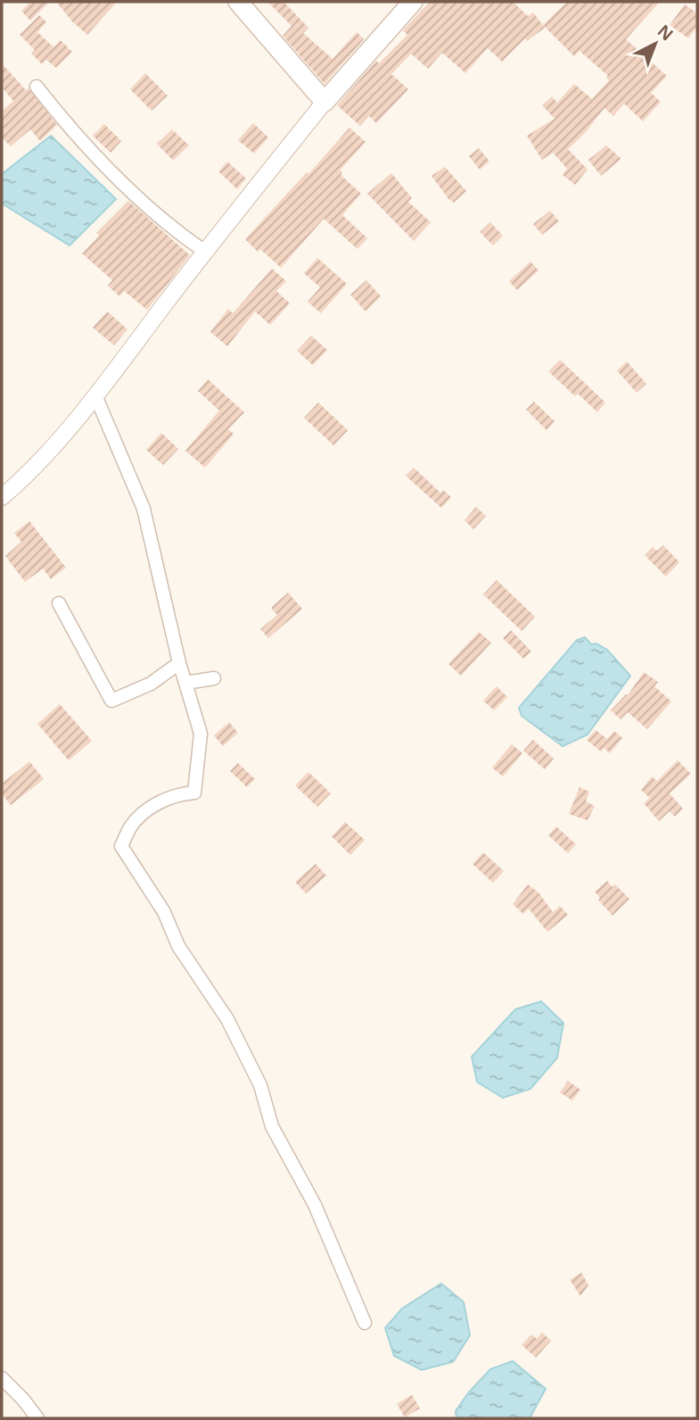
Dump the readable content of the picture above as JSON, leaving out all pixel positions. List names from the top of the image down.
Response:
{
  "north": "top right"
}
